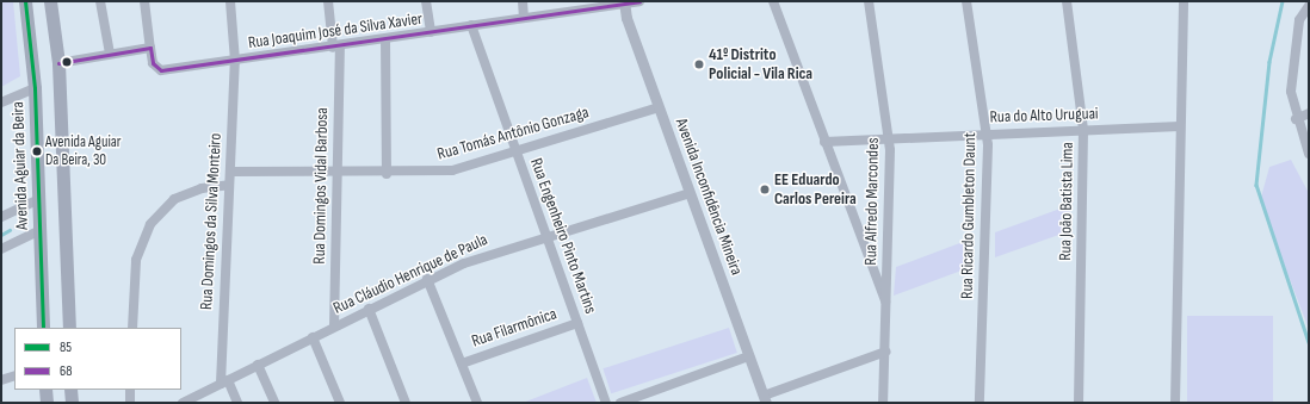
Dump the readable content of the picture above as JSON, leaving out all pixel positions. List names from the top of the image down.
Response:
{
  "streets": {
    "main road": ["Avenida Aguiar da Beira"],
    "street": [
      "Rua Joaquim José da Silva Xavier",
      "Rua do Alto Uruguai",
      "Rua Tomás Antônio Gonzaga",
      "Rua Domingos Vidal Barbosa",
      "Avenida Inconfidência Mineira",
      "Rua Alfredo Marcondes",
      "Rua João Batista Lima",
      "Rua Ricardo Gumbleton Daunt",
      "Rua Domingos da Silva Monteiro",
      "Rua Engenheiro Pinto Martins",
      "Rua Cláudio Henrique de Paula",
      "Rua Filarmônica"
    ]
  },
  "crossings": [
    ["Rua Joaquim José da Silva Xavier", "Rua Domingos Vidal Barbosa"],
    ["Rua Joaquim José da Silva Xavier", "Avenida Inconfidência Mineira"],
    ["Rua Joaquim José da Silva Xavier", "Rua Domingos da Silva Monteiro"],
    ["Rua Joaquim José da Silva Xavier", "Rua Engenheiro Pinto Martins"],
    ["Rua do Alto Uruguai", "Rua Alfredo Marcondes"],
    ["Rua do Alto Uruguai", "Rua João Batista Lima"],
    ["Rua do Alto Uruguai", "Rua Ricardo Gumbleton Daunt"],
    ["Rua Tomás Antônio Gonzaga", "Rua Domingos Vidal Barbosa"],
    ["Rua Tomás Antônio Gonzaga", "Avenida Inconfidência Mineira"],
    ["Rua Tomás Antônio Gonzaga", "Rua Domingos da Silva Monteiro"],
    ["Rua Tomás Antônio Gonzaga", "Rua Engenheiro Pinto Martins"],
    ["Rua Domingos Vidal Barbosa", "Rua Cláudio Henrique de Paula"],
    ["Avenida Inconfidência Mineira", "Rua Cláudio Henrique de Paula"],
    ["Rua Domingos da Silva Monteiro", "Rua Cláudio Henrique de Paula"],
    ["Rua Engenheiro Pinto Martins", "Rua Cláudio Henrique de Paula"],
    ["Rua Engenheiro Pinto Martins", "Rua Filarmônica"]
  ],
  "places": ["41º Distrito Policial - Vila Rica", "Avenida Aguiar Da Beira, 30", "EE Eduardo Carlos Pereira"],
  "lines": ["transit line 85", "transit line 68"],
  "legend": ["85", "68"]
}
